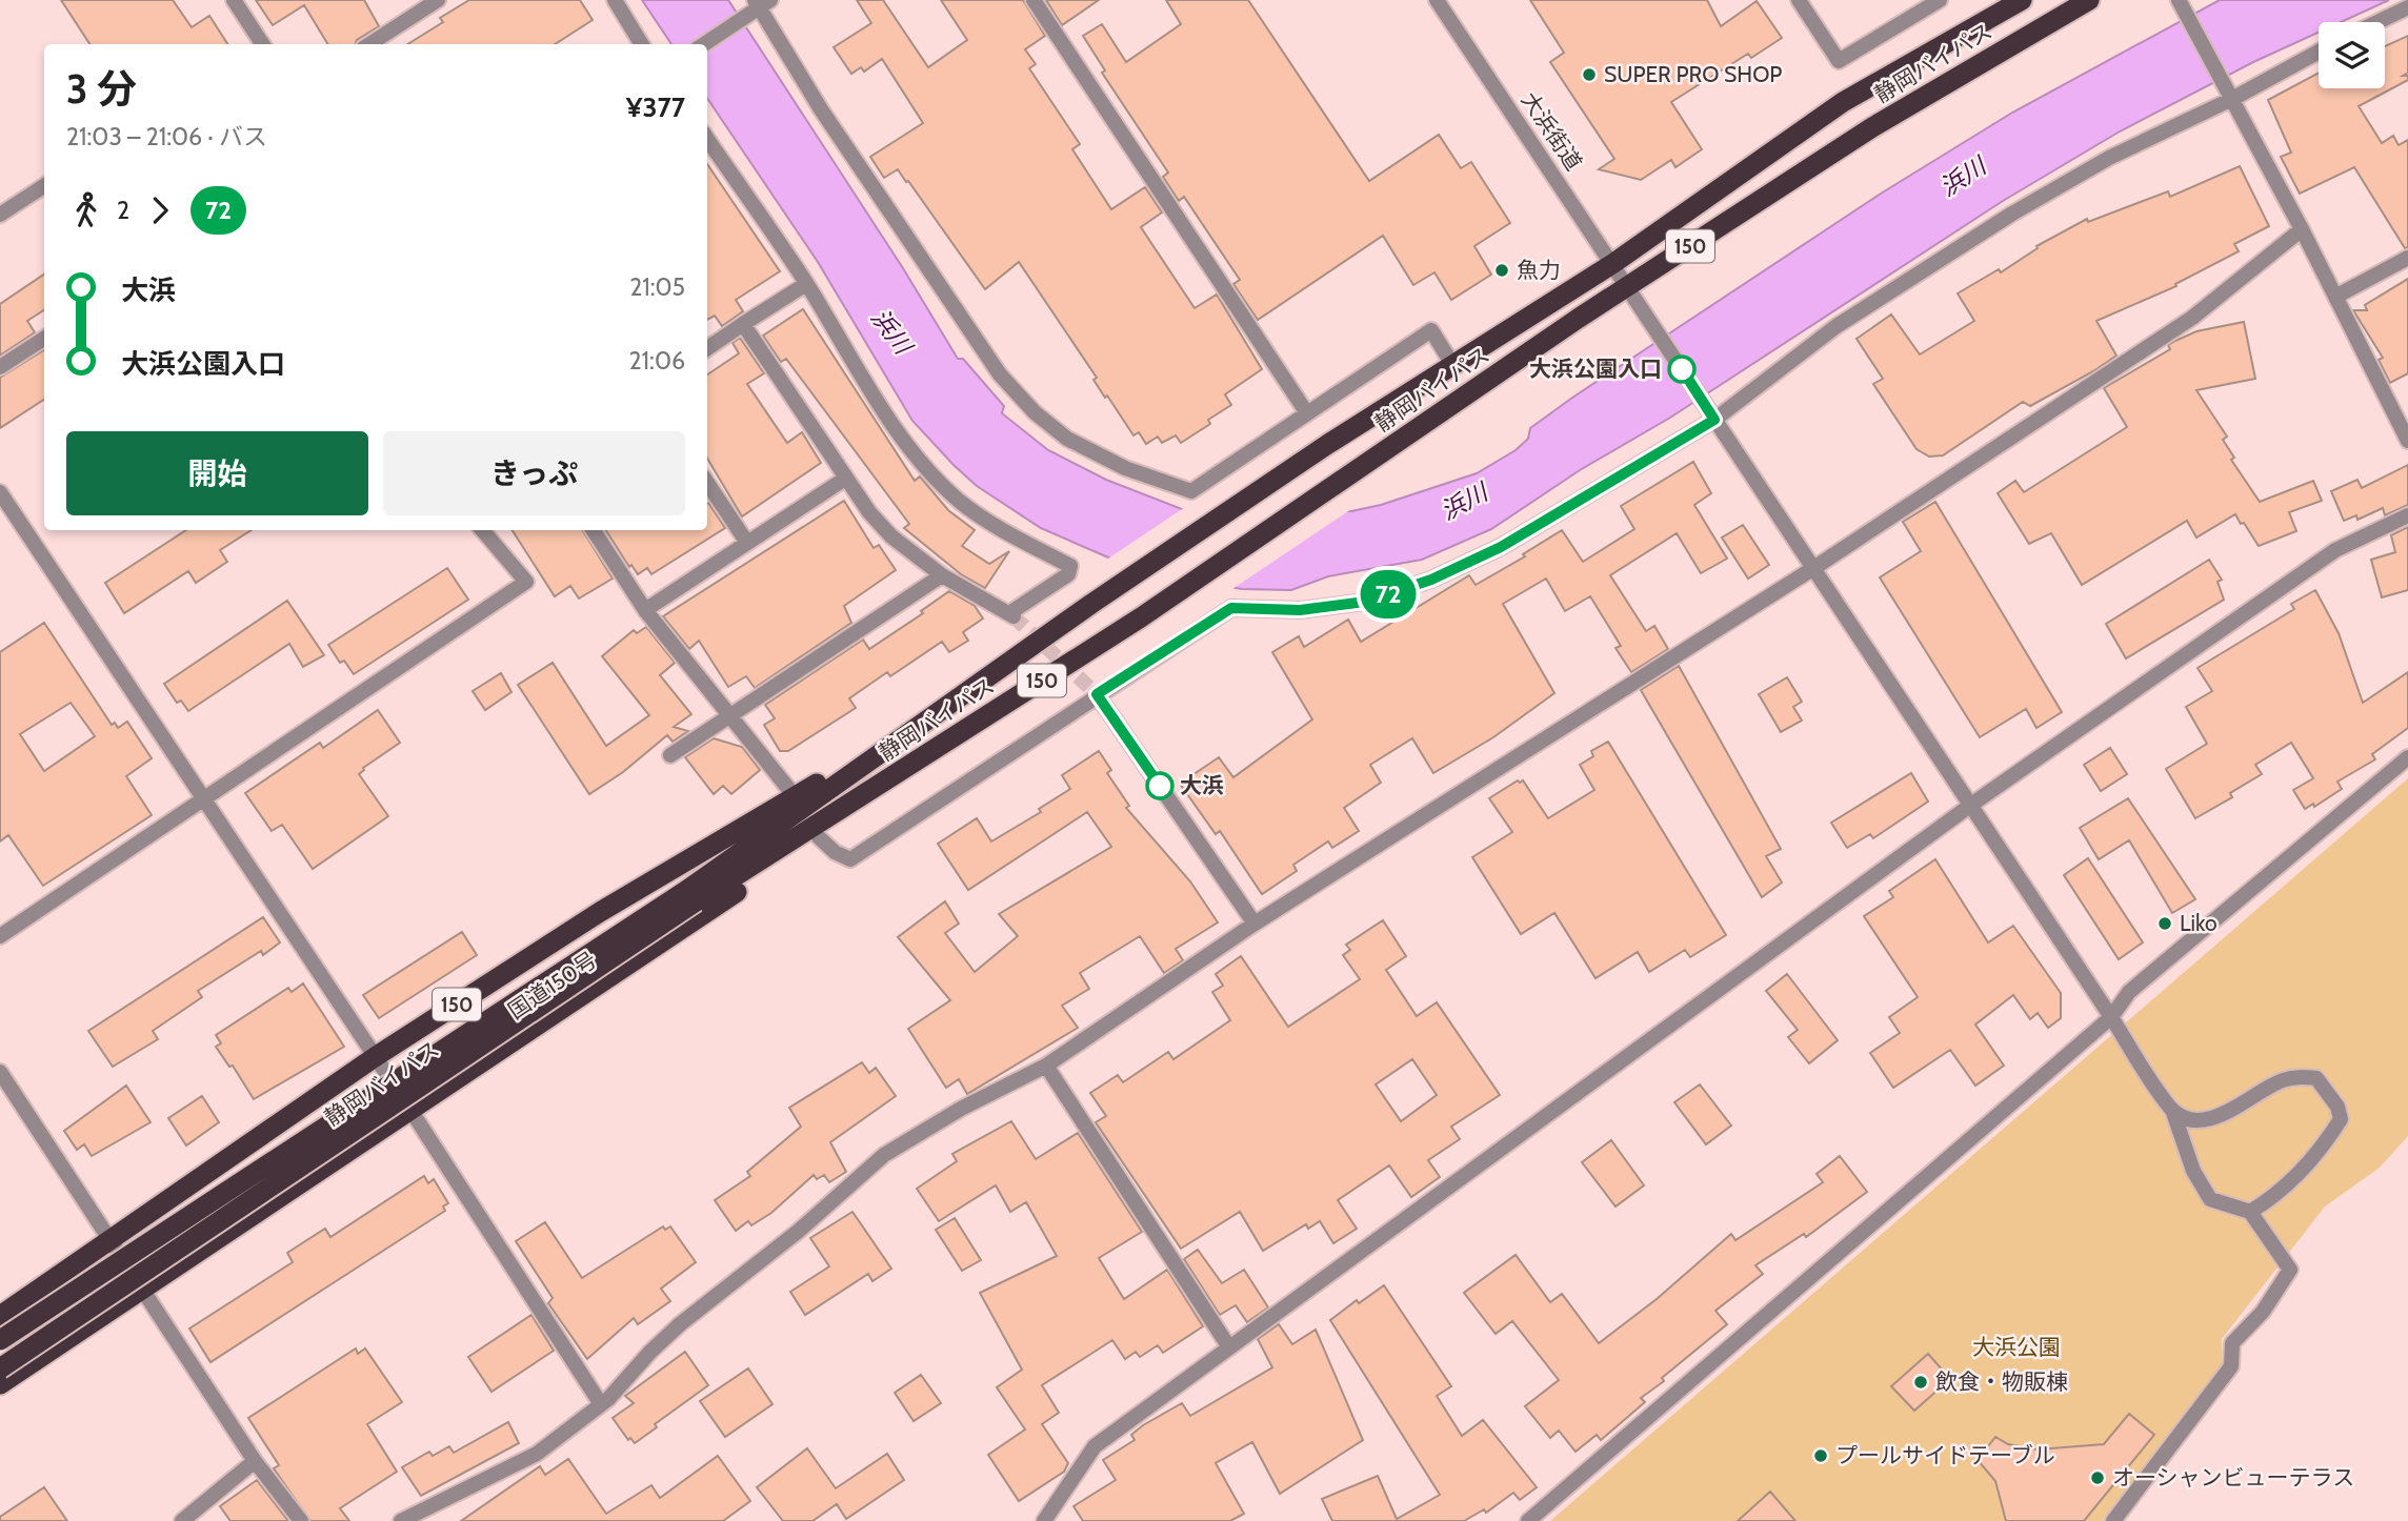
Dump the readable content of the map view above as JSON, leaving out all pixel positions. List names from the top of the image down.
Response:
{
  "streets": {
    "highway": ["静岡バイパス", "150", "国道150号"],
    "street": ["大浜街道"]
  },
  "crossings": [
    ["静岡バイパス", "大浜街道"],
    ["静岡バイパス", "国道150号"]
  ],
  "water": ["浜川"],
  "parks": ["大浜公園"],
  "places": [
    "SUPER PRO SHOP",
    "魚力",
    "大浜公園入口",
    "大浜",
    "Liko",
    "飲食・物販棟",
    "プールサイドテーブル",
    "オーシャンビューテラス"
  ],
  "lines": ["bus line 72"],
  "page": {
    "on_map": "72",
    "heading": ["3 分", "21:03 – 21:06 · バス", "¥377"],
    "legs": ["2", "72"],
    "list": [
      {
        "name": "大浜",
        "value": "21:05"
      },
      {
        "name": "大浜公園入口",
        "value": "21:06"
      }
    ],
    "buttons": ["開始", "きっぷ"]
  }
}
